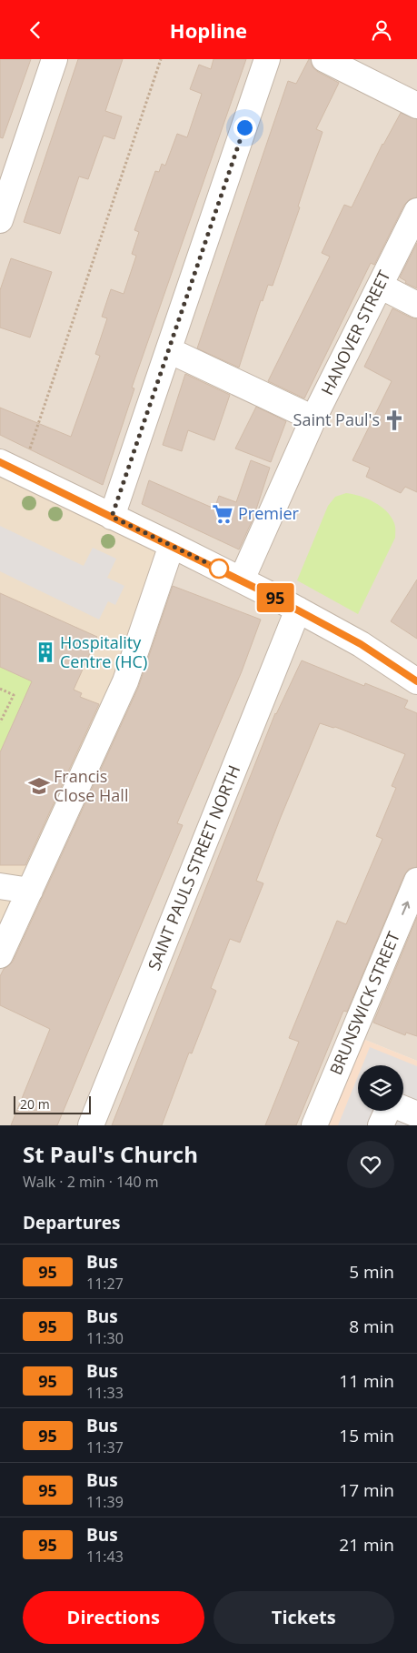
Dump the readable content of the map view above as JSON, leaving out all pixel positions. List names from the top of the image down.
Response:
{
  "streets": {
    "street": ["HANOVER STREET", "SAINT PAULS STREET NORTH", "BRUNSWICK STREET"]
  },
  "one_way": ["BRUNSWICK STREET"],
  "places": {
    "church": ["Saint Paul's"],
    "supermarket": ["Premier"],
    "building": ["Hospitality Centre (HC)"],
    "school or university": ["Francis Close Hall"]
  },
  "lines": ["bus line 95"],
  "scale_bar": "20 m",
  "page": {
    "header": "Hopline",
    "on_map": "95",
    "scale": "20 m",
    "heading": [
      ["St Paul's Church", "Walk · 2 min · 140 m"],
      "Departures"
    ],
    "list": [
      {
        "mark": "95",
        "name": "Bus",
        "note": "11:27",
        "value": "5 min"
      },
      {
        "mark": "95",
        "name": "Bus",
        "note": "11:30",
        "value": "8 min"
      },
      {
        "mark": "95",
        "name": "Bus",
        "note": "11:33",
        "value": "11 min"
      },
      {
        "mark": "95",
        "name": "Bus",
        "note": "11:37",
        "value": "15 min"
      },
      {
        "mark": "95",
        "name": "Bus",
        "note": "11:39",
        "value": "17 min"
      },
      {
        "mark": "95",
        "name": "Bus",
        "note": "11:43",
        "value": "21 min"
      }
    ],
    "buttons": ["Directions", "Tickets"]
  }
}
